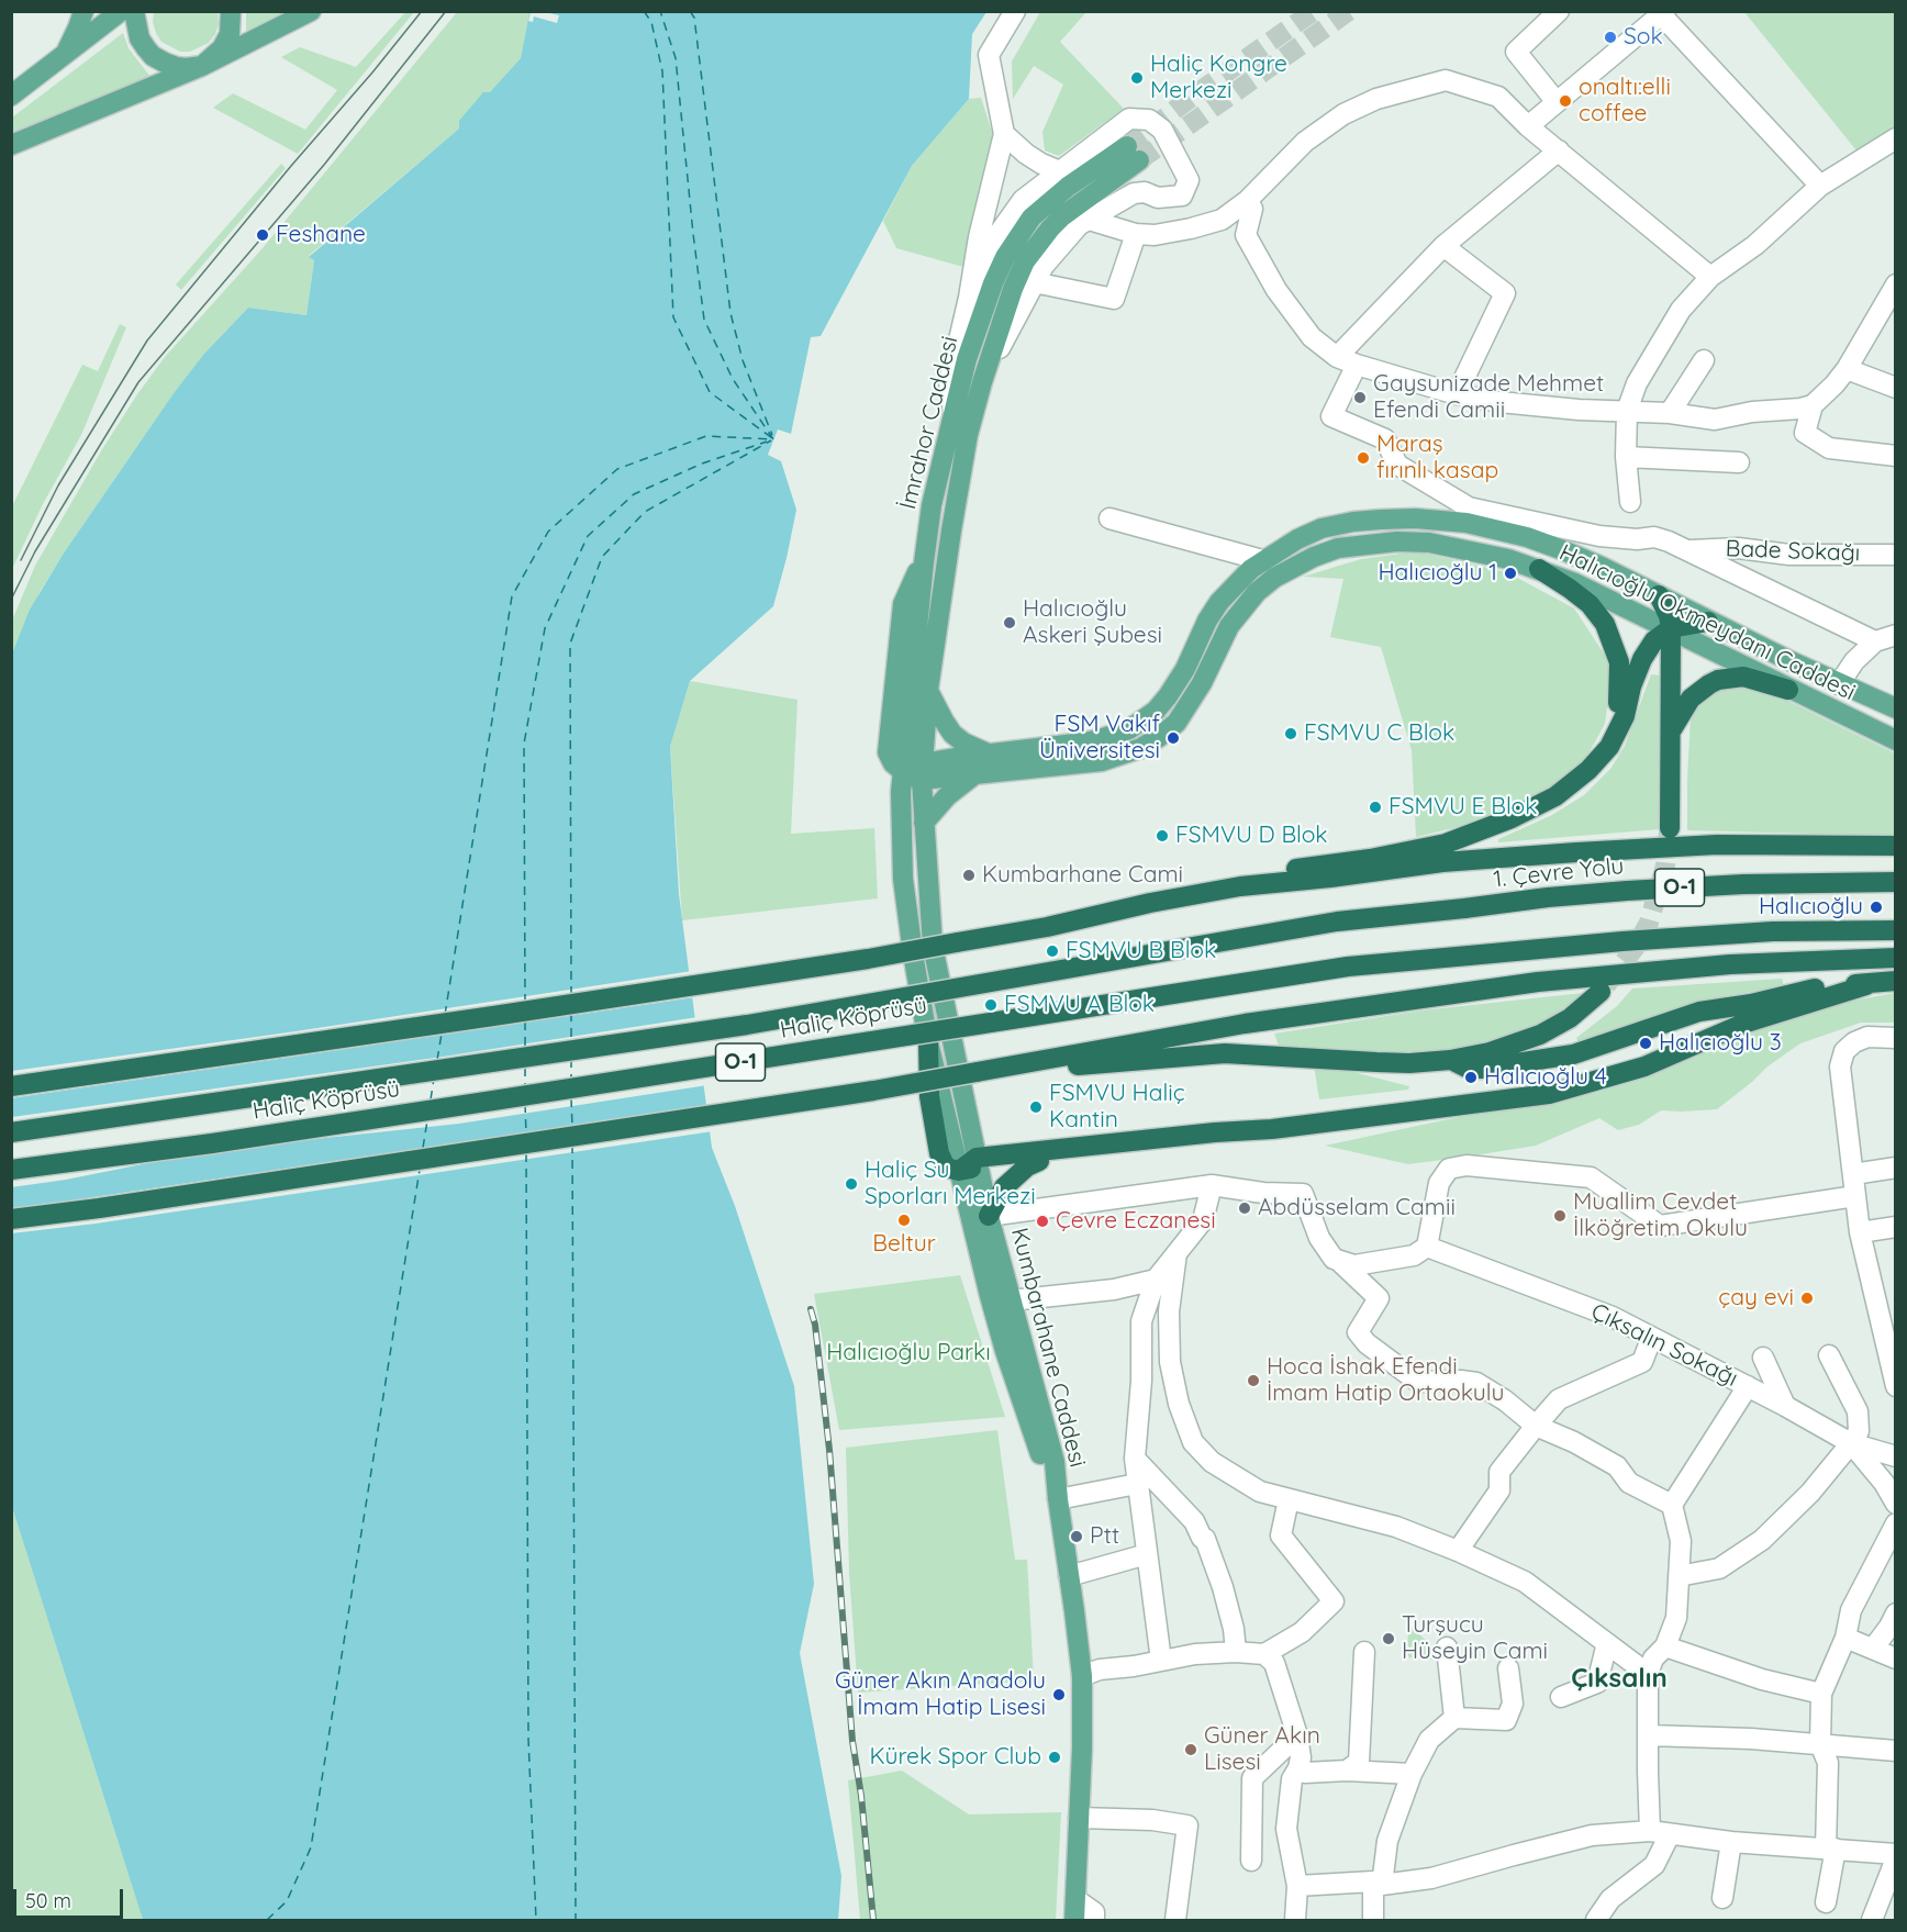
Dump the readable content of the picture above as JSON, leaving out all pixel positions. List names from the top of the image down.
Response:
{
  "streets": {
    "highway": ["1. Çevre Yolu", "O-1", "Haliç Köprüsü"],
    "main road": ["İmrahor Caddesi", "Halıcıoğlu Okmeydanı Caddesi", "Kumbarahane Caddesi"],
    "street": ["Bade Sokağı", "Çıksalın Sokağı"]
  },
  "crossings": [
    ["İmrahor Caddesi", "Halıcıoğlu Okmeydanı Caddesi"],
    ["İmrahor Caddesi", "Kumbarahane Caddesi"],
    ["Halıcıoğlu Okmeydanı Caddesi", "Kumbarahane Caddesi"],
    ["1. Çevre Yolu", "Haliç Köprüsü"]
  ],
  "districts": ["Çıksalın"],
  "parks": ["Halıcıoğlu Parkı"],
  "places": [
    "Sok",
    "Haliç Kongre Merkezi",
    "onaltı:elli coffee",
    "Feshane",
    "Gaysunizade Mehmet Efendi Camii",
    "Maraş fırınlı kasap",
    "Halıcıoğlu 1",
    "Halıcıoğlu Askeri Şubesi",
    "FSMVU C Blok",
    "FSM Vakıf Üniversitesi",
    "FSMVU E Blok",
    "FSMVU D Blok",
    "Kumbarhane Cami",
    "Halıcıoğlu",
    "FSMVU B Blok",
    "FSMVU A Blok",
    "Halıcıoğlu 3",
    "Halıcıoğlu 4",
    "FSMVU Haliç Kantin",
    "Haliç Su Sporları Merkezi",
    "Abdüsselam Camii",
    "Muallim Cevdet İlköğretim Okulu",
    "Beltur",
    "Çevre Eczanesi",
    "çay evi",
    "Hoca İshak Efendi İmam Hatip Ortaokulu",
    "Ptt",
    "Turşucu Hüseyin Cami",
    "Güner Akın Anadolu İmam Hatip Lisesi",
    "Güner Akın Lisesi",
    "Kürek Spor Club"
  ],
  "scale_bar": "50 m"
}
